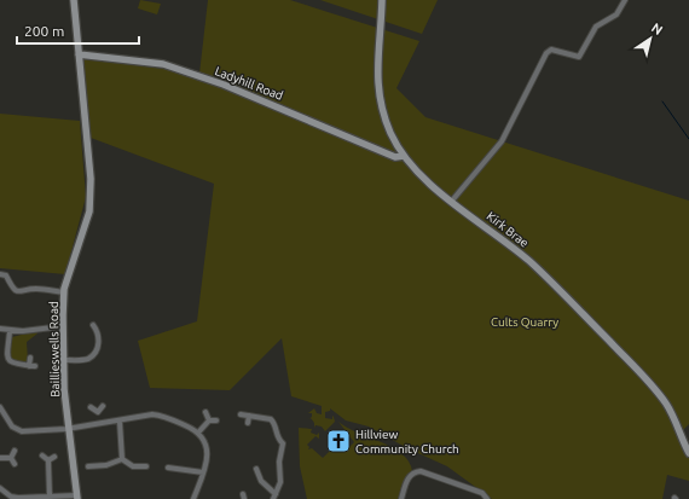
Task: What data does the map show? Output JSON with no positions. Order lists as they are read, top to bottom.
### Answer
{
  "streets": {
    "street": ["Ladyhill Road", "Kirk Brae", "Baillieswells Road"]
  },
  "crossings": [
    ["Ladyhill Road", "Kirk Brae"],
    ["Ladyhill Road", "Baillieswells Road"]
  ],
  "parks": ["Cults Quarry"],
  "places": {
    "church": ["Hillview Community Church"]
  },
  "scale_bar": "200 m",
  "north": "top right"
}
